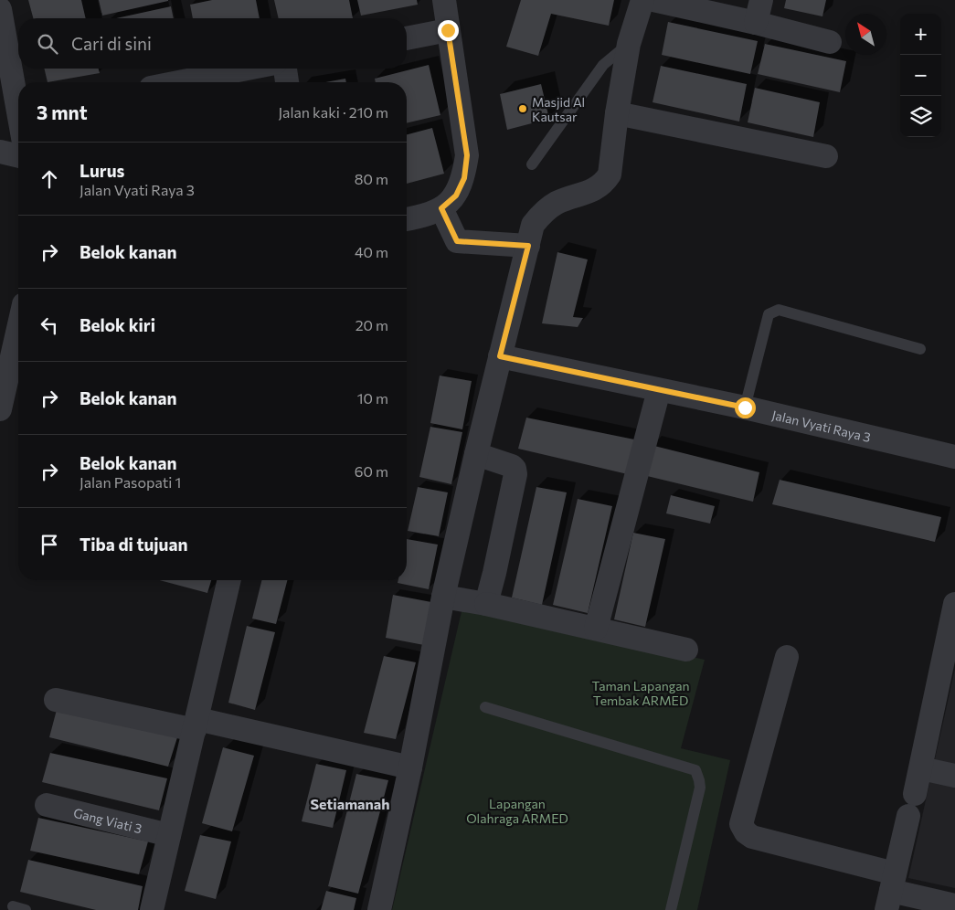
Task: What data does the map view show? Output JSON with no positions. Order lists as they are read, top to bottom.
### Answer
{
  "streets": {
    "street": ["Jalan Vyati Raya 3", "Gang Viati 3"]
  },
  "districts": ["Setiamanah"],
  "parks": ["Taman Lapangan Tembak ARMED", "Lapangan Olahraga ARMED"],
  "places": ["Masjid Al Kautsar"],
  "north": "top left",
  "page": {
    "map_buttons": ["+", "−"],
    "search": "Cari di sini",
    "heading": ["3 mnt", "Jalan kaki · 210 m"],
    "list": [
      ["Lurus", "Jalan Vyati Raya 3", "80 m"],
      ["Belok kanan", "40 m"],
      ["Belok kiri", "20 m"],
      ["Belok kanan", "10 m"],
      ["Belok kanan", "Jalan Pasopati 1", "60 m"],
      "Tiba di tujuan"
    ]
  }
}
